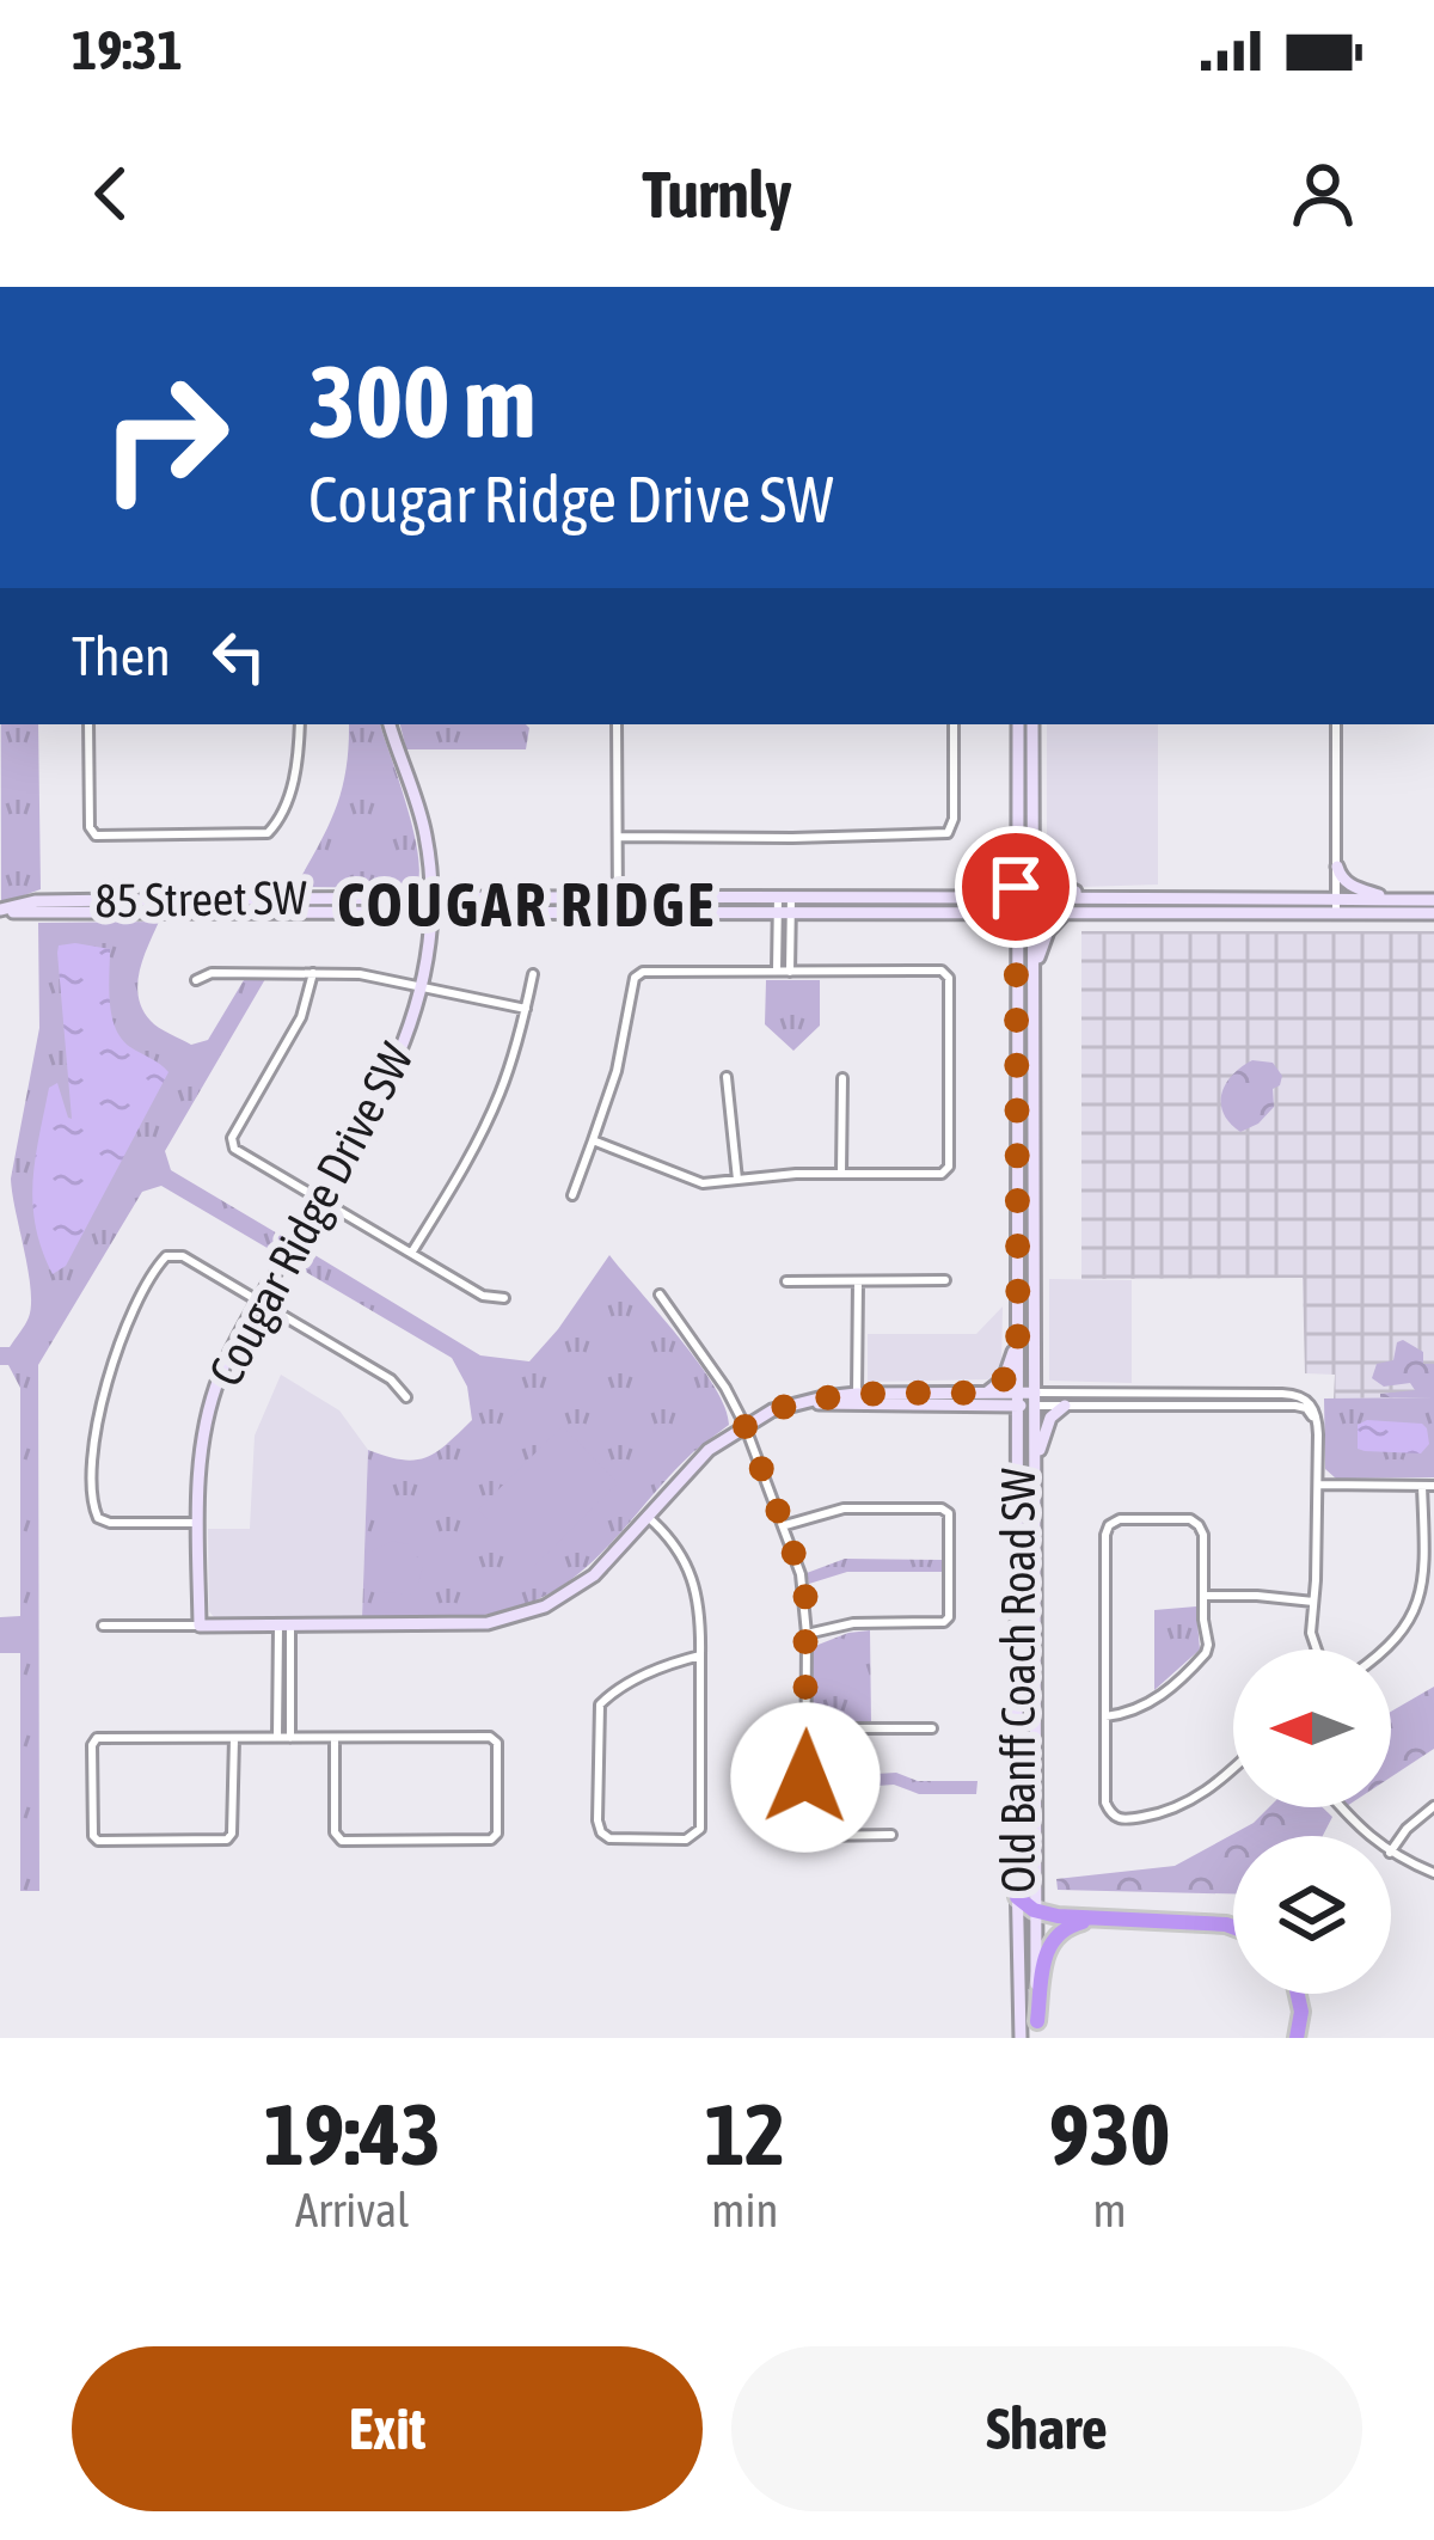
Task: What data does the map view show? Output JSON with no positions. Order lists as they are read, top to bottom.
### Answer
{
  "streets": {
    "main road": ["85 Street SW", "Cougar Ridge Drive SW", "Old Banff Coach Road SW"]
  },
  "crossings": [
    ["85 Street SW", "Cougar Ridge Drive SW"],
    ["85 Street SW", "Old Banff Coach Road SW"]
  ],
  "districts": ["COUGAR RIDGE"],
  "north": "left",
  "page": {
    "status": "19:31",
    "header": "Turnly",
    "turn": ["300 m", "Cougar Ridge Drive SW"],
    "then": "Then",
    "eta": [
      "19:43",
      "Arrival",
      "12",
      "min",
      "930",
      "m"
    ],
    "buttons": ["Exit", "Share"]
  }
}
